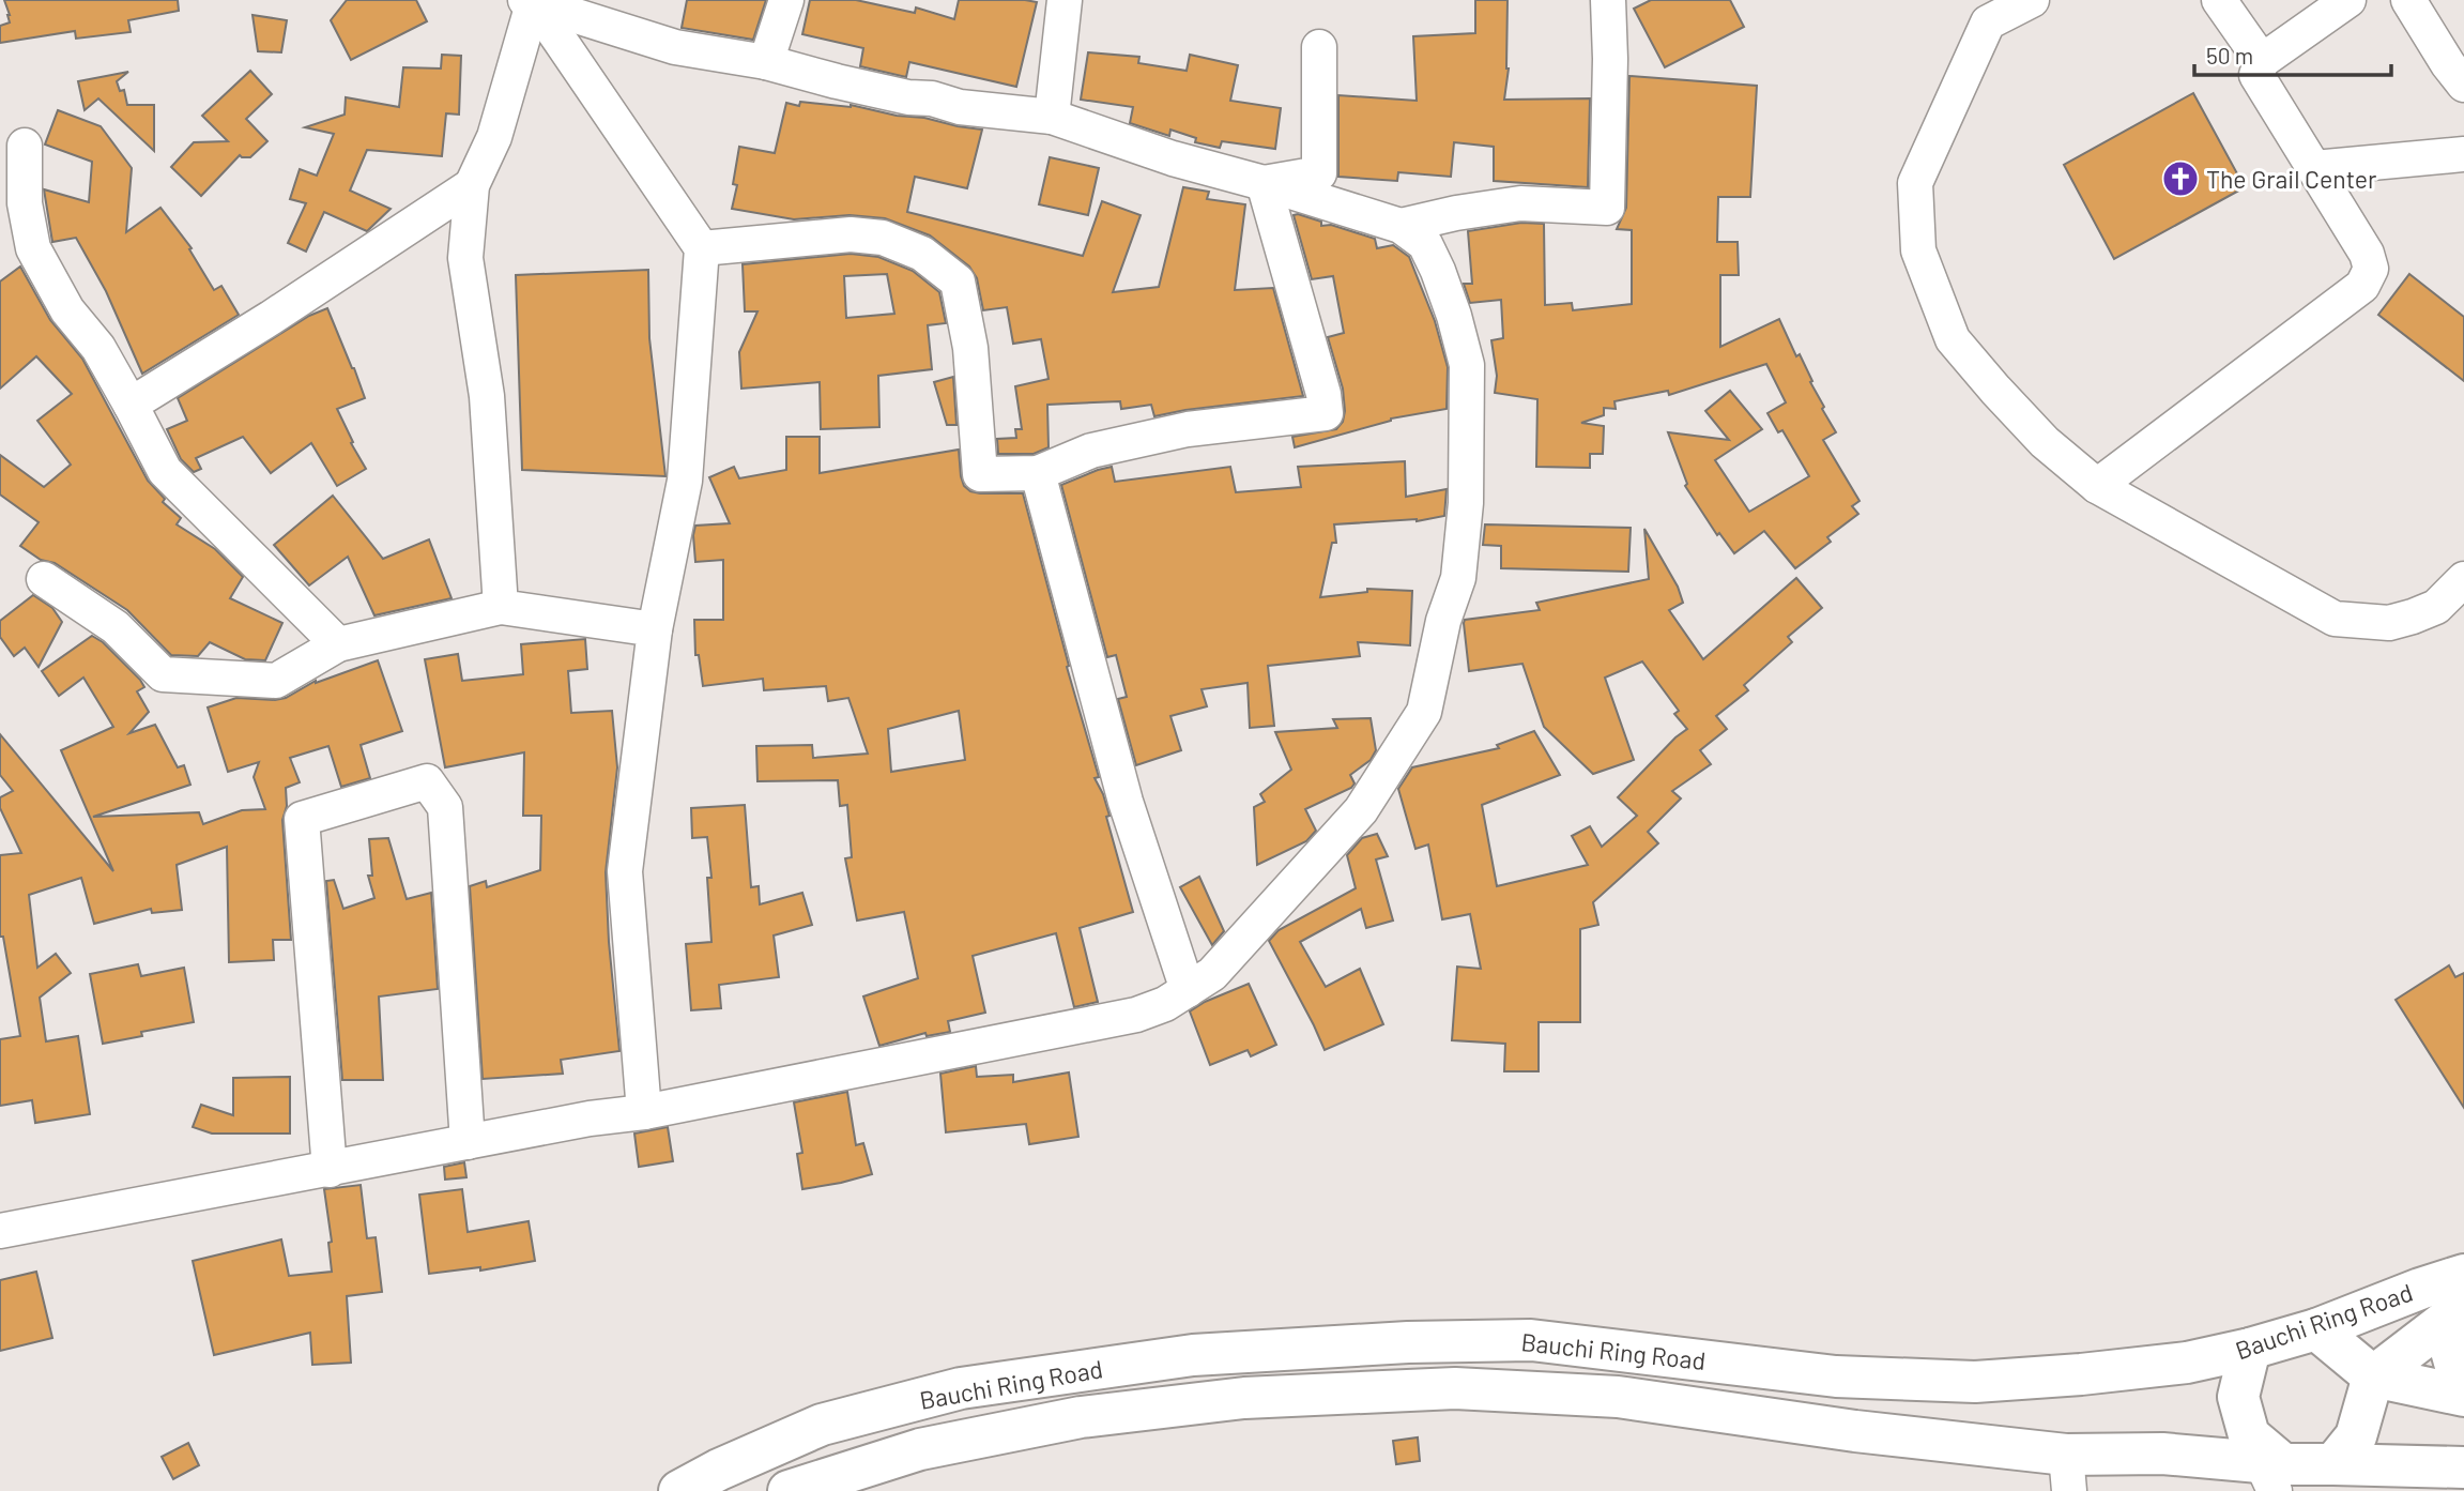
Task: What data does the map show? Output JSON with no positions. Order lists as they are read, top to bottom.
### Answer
{
  "streets": {
    "main road": ["Bauchi Ring Road"]
  },
  "places": {
    "church": ["The Grail Center"]
  },
  "scale_bar": "50 m"
}
